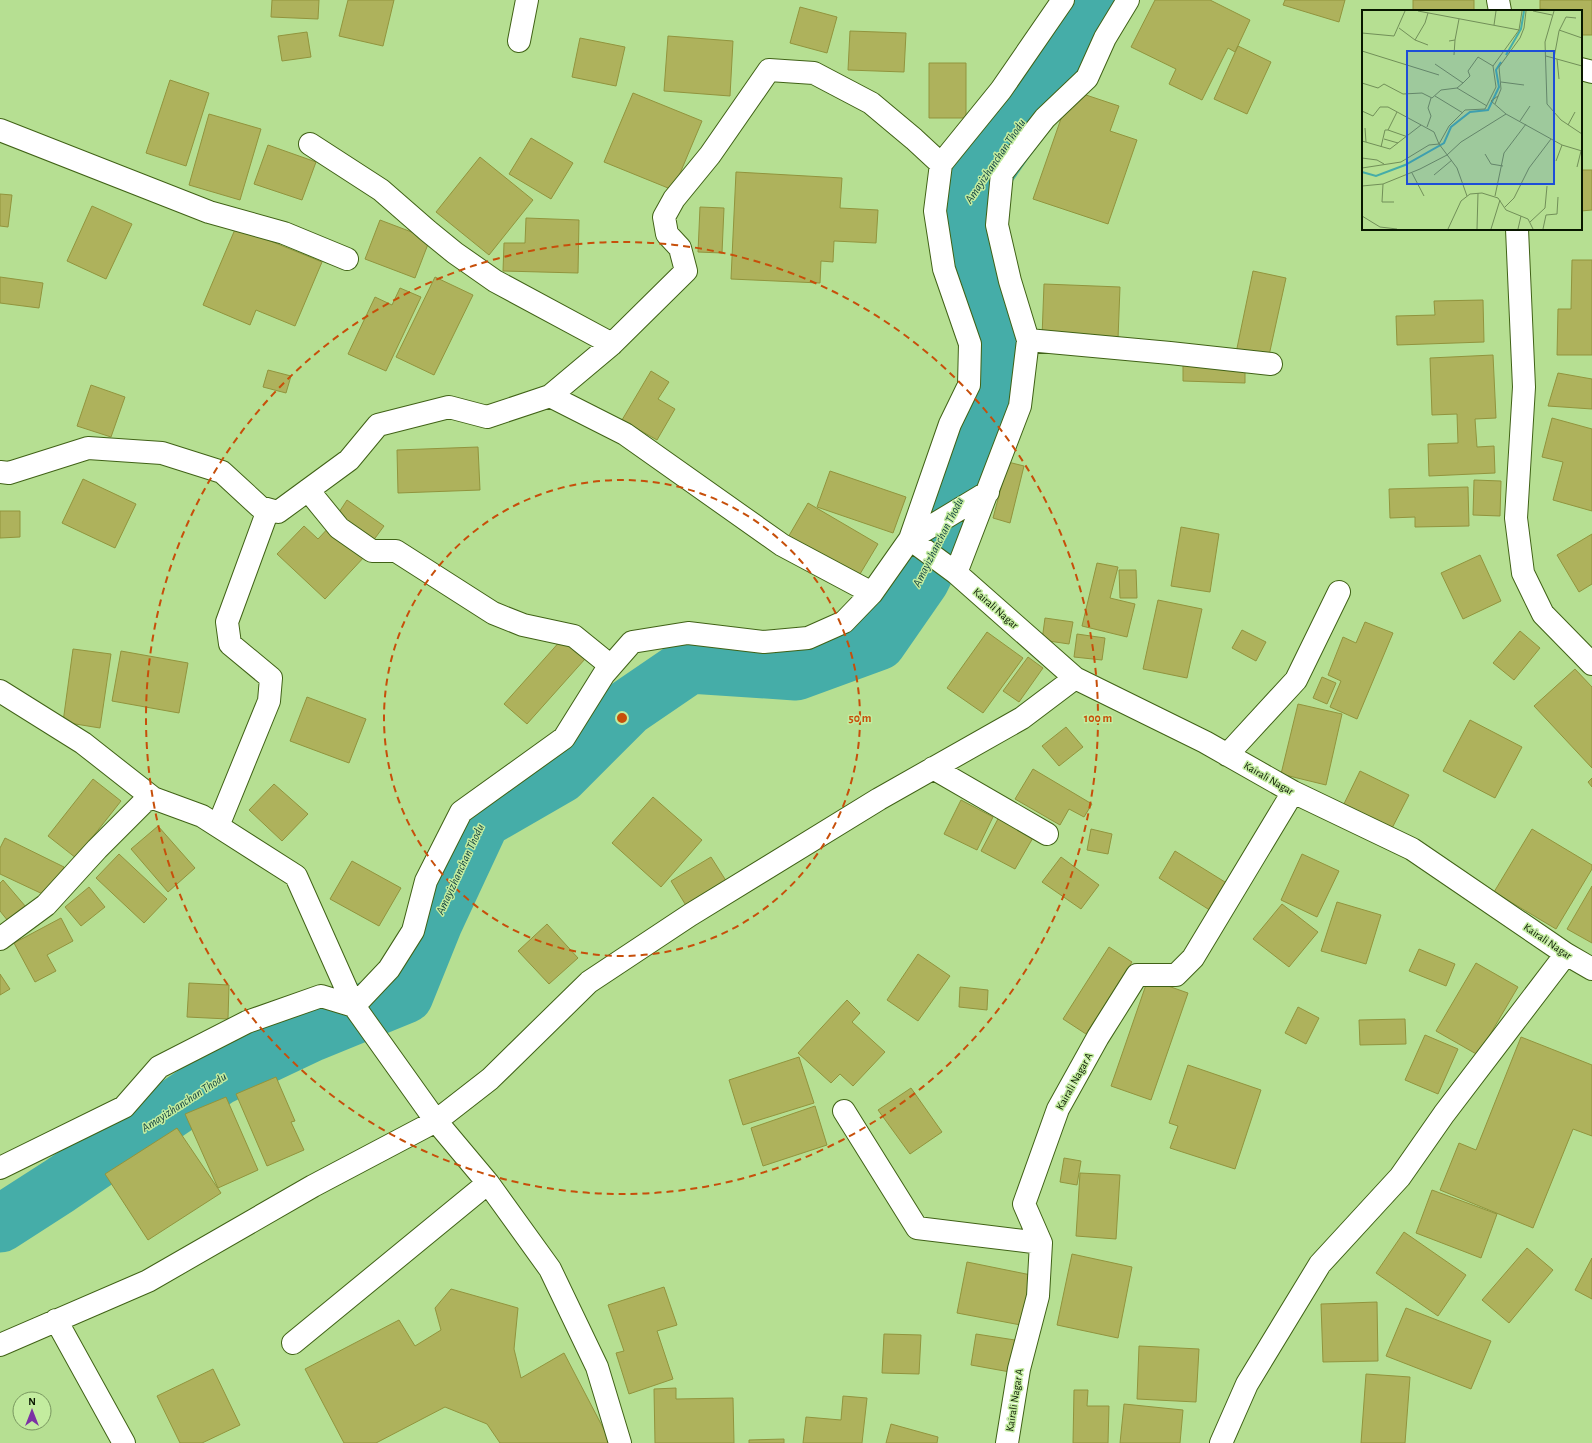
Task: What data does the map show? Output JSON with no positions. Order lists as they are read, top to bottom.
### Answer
{
  "streets": {
    "street": ["Kairali Nagar", "Kairali Nagar A"]
  },
  "crossings": [
    ["Kairali Nagar", "Kairali Nagar A"]
  ],
  "water": ["Amayizhanchan Thodu"],
  "north": "top",
  "rings": ["50 m", "100 m"]
}
